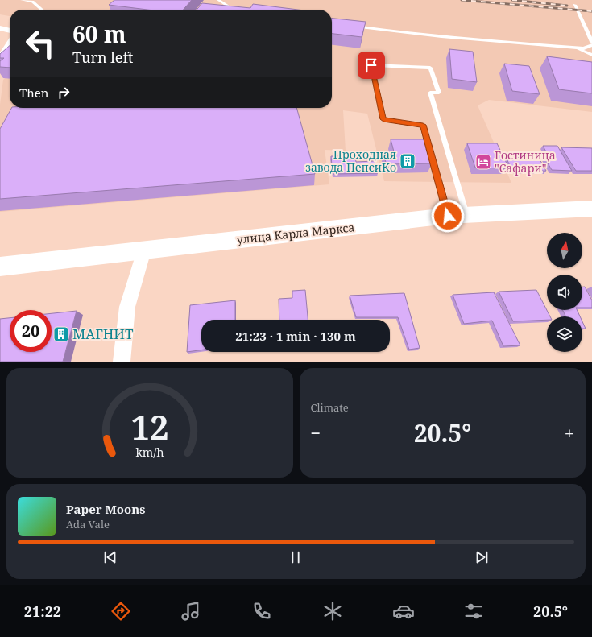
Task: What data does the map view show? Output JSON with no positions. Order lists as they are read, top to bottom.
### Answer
{
  "streets": {
    "main road": ["улица Карла Маркса"]
  },
  "places": {
    "building": ["Проходная завода ПепсиКо", "МАГНИТ"],
    "hotel": ["Гостиница \"Сафари\""]
  },
  "north": "top",
  "page": {
    "turn": ["60 m", "Turn left"],
    "then": "Then",
    "limit": "20",
    "trip": "21:23 · 1 min · 130 m",
    "tile": "Climate",
    "heat": ["−", "20.5°", "+"],
    "song": ["Paper Moons", "Ada Vale"],
    "tabs": ["21:22", "20.5°"],
    "gauge": ["12", "km/h"]
  }
}
